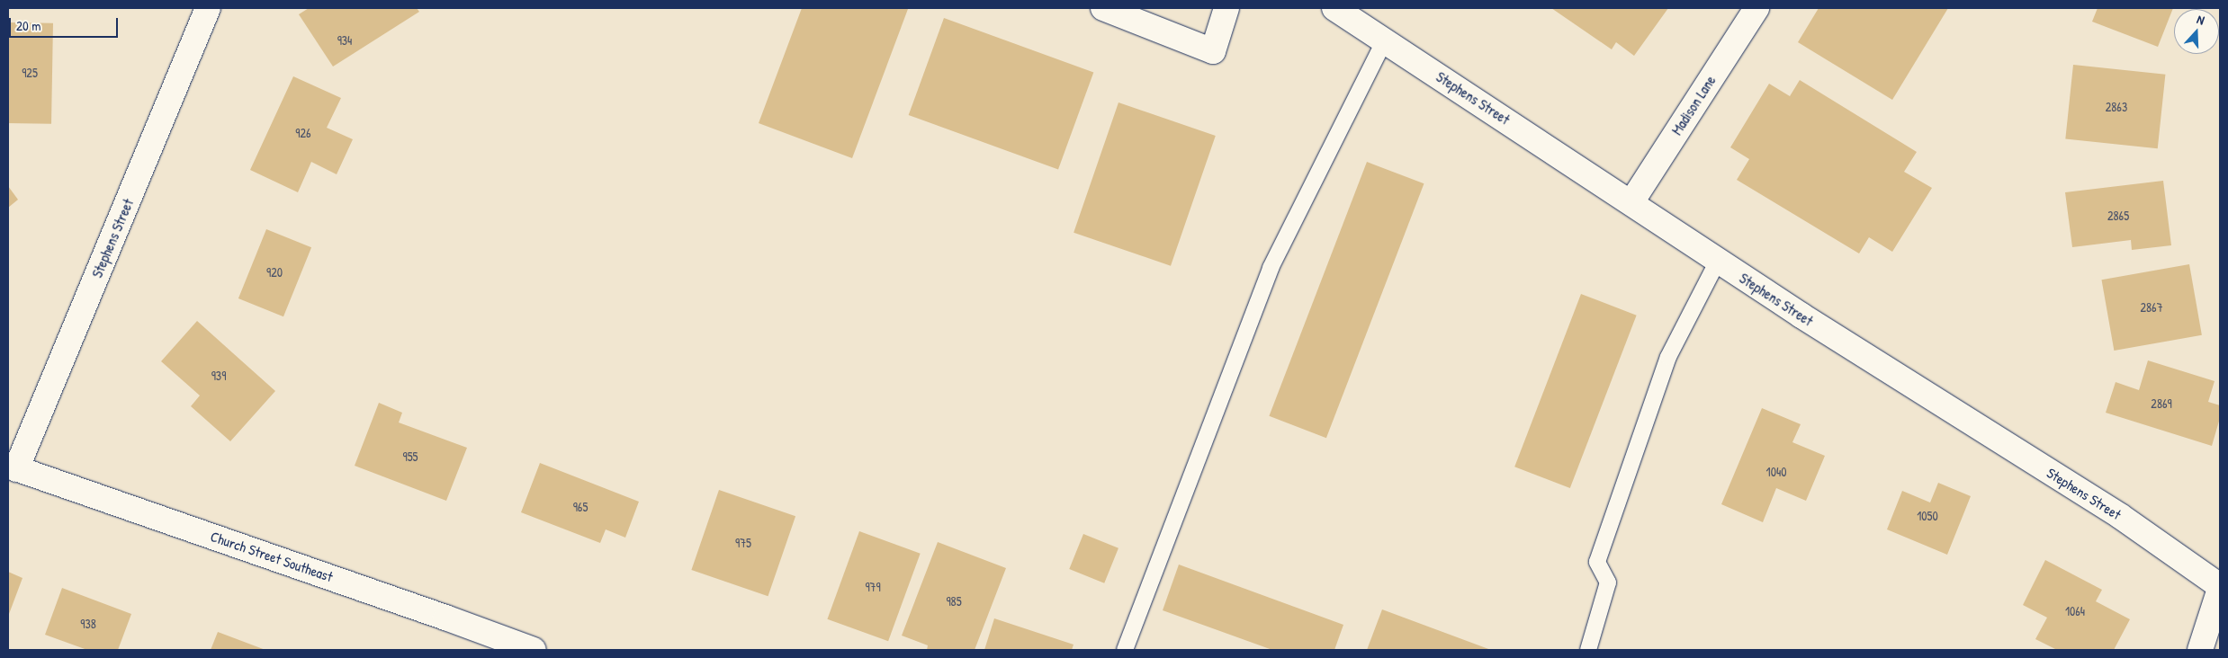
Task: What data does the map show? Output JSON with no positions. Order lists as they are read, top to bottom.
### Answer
{
  "streets": {
    "street": ["Stephens Street", "Madison Lane", "Church Street Southeast"]
  },
  "crossings": [
    ["Stephens Street", "Madison Lane"],
    ["Stephens Street", "Church Street Southeast"]
  ],
  "house_numbers": [
    "934",
    "925",
    "2863",
    "926",
    "2865",
    "920",
    "2867",
    "939",
    "2869",
    "955",
    "1040",
    "965",
    "1050",
    "975",
    "979",
    "985",
    "1064",
    "938"
  ],
  "scale_bar": "20 m",
  "north": "top"
}
